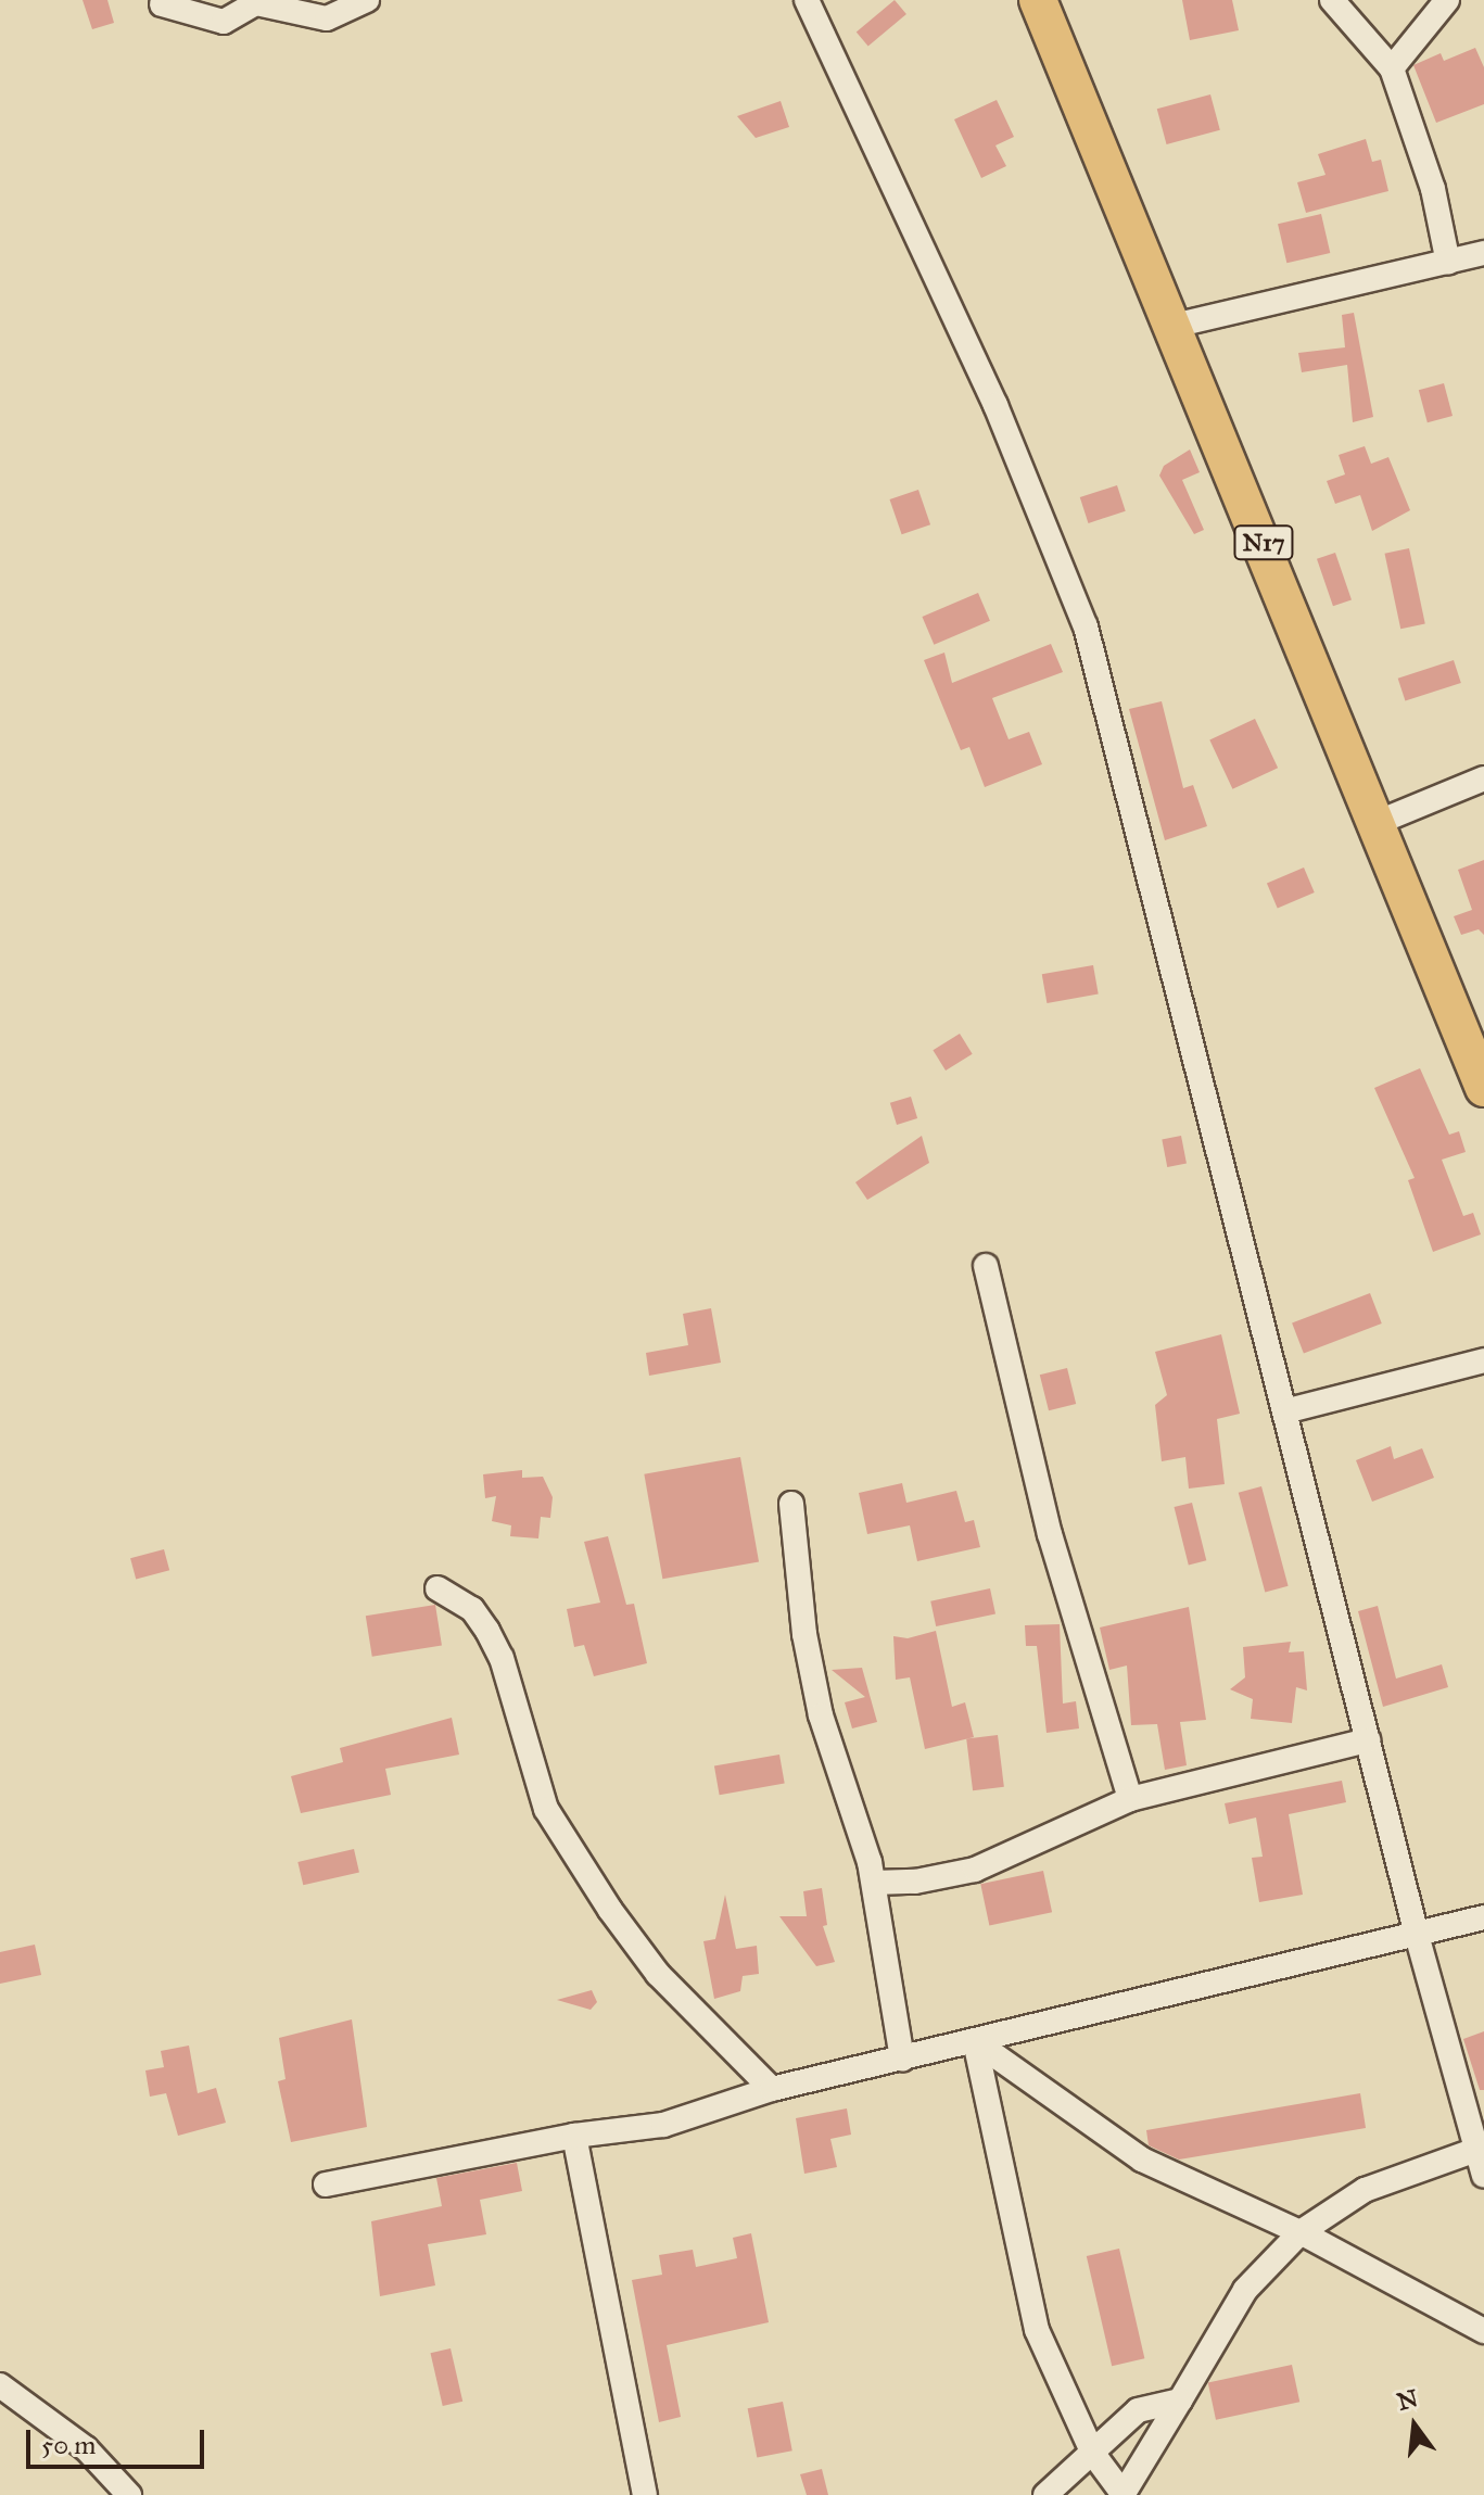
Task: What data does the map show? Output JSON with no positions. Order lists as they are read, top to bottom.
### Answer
{
  "streets": {
    "main road": ["N17"]
  },
  "scale_bar": "50 m",
  "north": "top"
}
